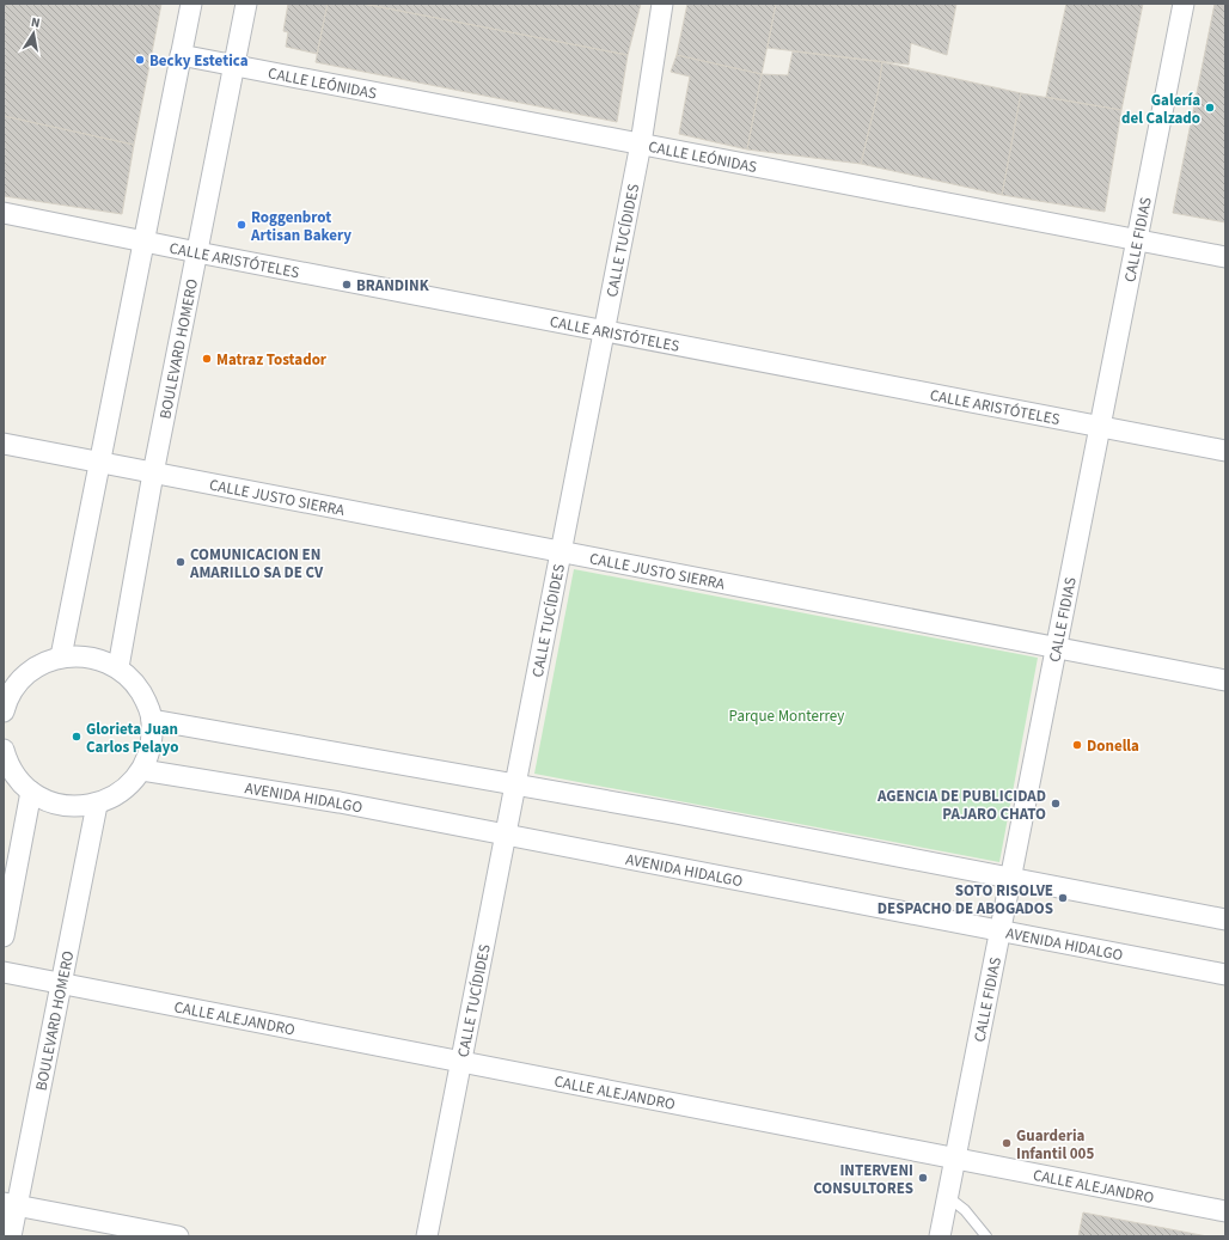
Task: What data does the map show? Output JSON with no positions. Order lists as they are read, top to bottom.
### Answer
{
  "streets": {
    "street": [
      "CALLE LEÓNIDAS",
      "CALLE TUCÍDIDES",
      "CALLE FIDIAS",
      "CALLE ARISTÓTELES",
      "BOULEVARD HOMERO",
      "CALLE JUSTO SIERRA",
      "AVENIDA HIDALGO",
      "CALLE ALEJANDRO"
    ]
  },
  "crossings": [
    ["CALLE LEÓNIDAS", "CALLE TUCÍDIDES"],
    ["CALLE LEÓNIDAS", "CALLE FIDIAS"],
    ["CALLE LEÓNIDAS", "BOULEVARD HOMERO"],
    ["CALLE TUCÍDIDES", "CALLE ARISTÓTELES"],
    ["CALLE TUCÍDIDES", "CALLE JUSTO SIERRA"],
    ["CALLE TUCÍDIDES", "AVENIDA HIDALGO"],
    ["CALLE TUCÍDIDES", "CALLE ALEJANDRO"],
    ["CALLE FIDIAS", "CALLE ARISTÓTELES"],
    ["CALLE FIDIAS", "CALLE JUSTO SIERRA"],
    ["CALLE FIDIAS", "AVENIDA HIDALGO"],
    ["CALLE FIDIAS", "CALLE ALEJANDRO"],
    ["CALLE ARISTÓTELES", "BOULEVARD HOMERO"],
    ["BOULEVARD HOMERO", "CALLE JUSTO SIERRA"],
    ["BOULEVARD HOMERO", "CALLE ALEJANDRO"]
  ],
  "parks": ["Parque Monterrey"],
  "places": [
    "Becky Estetica",
    "Galería del Calzado",
    "Roggenbrot Artisan Bakery",
    "BRANDINK",
    "Matraz Tostador",
    "COMUNICACION EN AMARILLO SA DE CV",
    "Glorieta Juan Carlos Pelayo",
    "Donella",
    "AGENCIA DE PUBLICIDAD PAJARO CHATO",
    "SOTO RISOLVE DESPACHO DE ABOGADOS",
    "Guarderia Infantil 005",
    "INTERVENI CONSULTORES"
  ],
  "north": "top"
}
